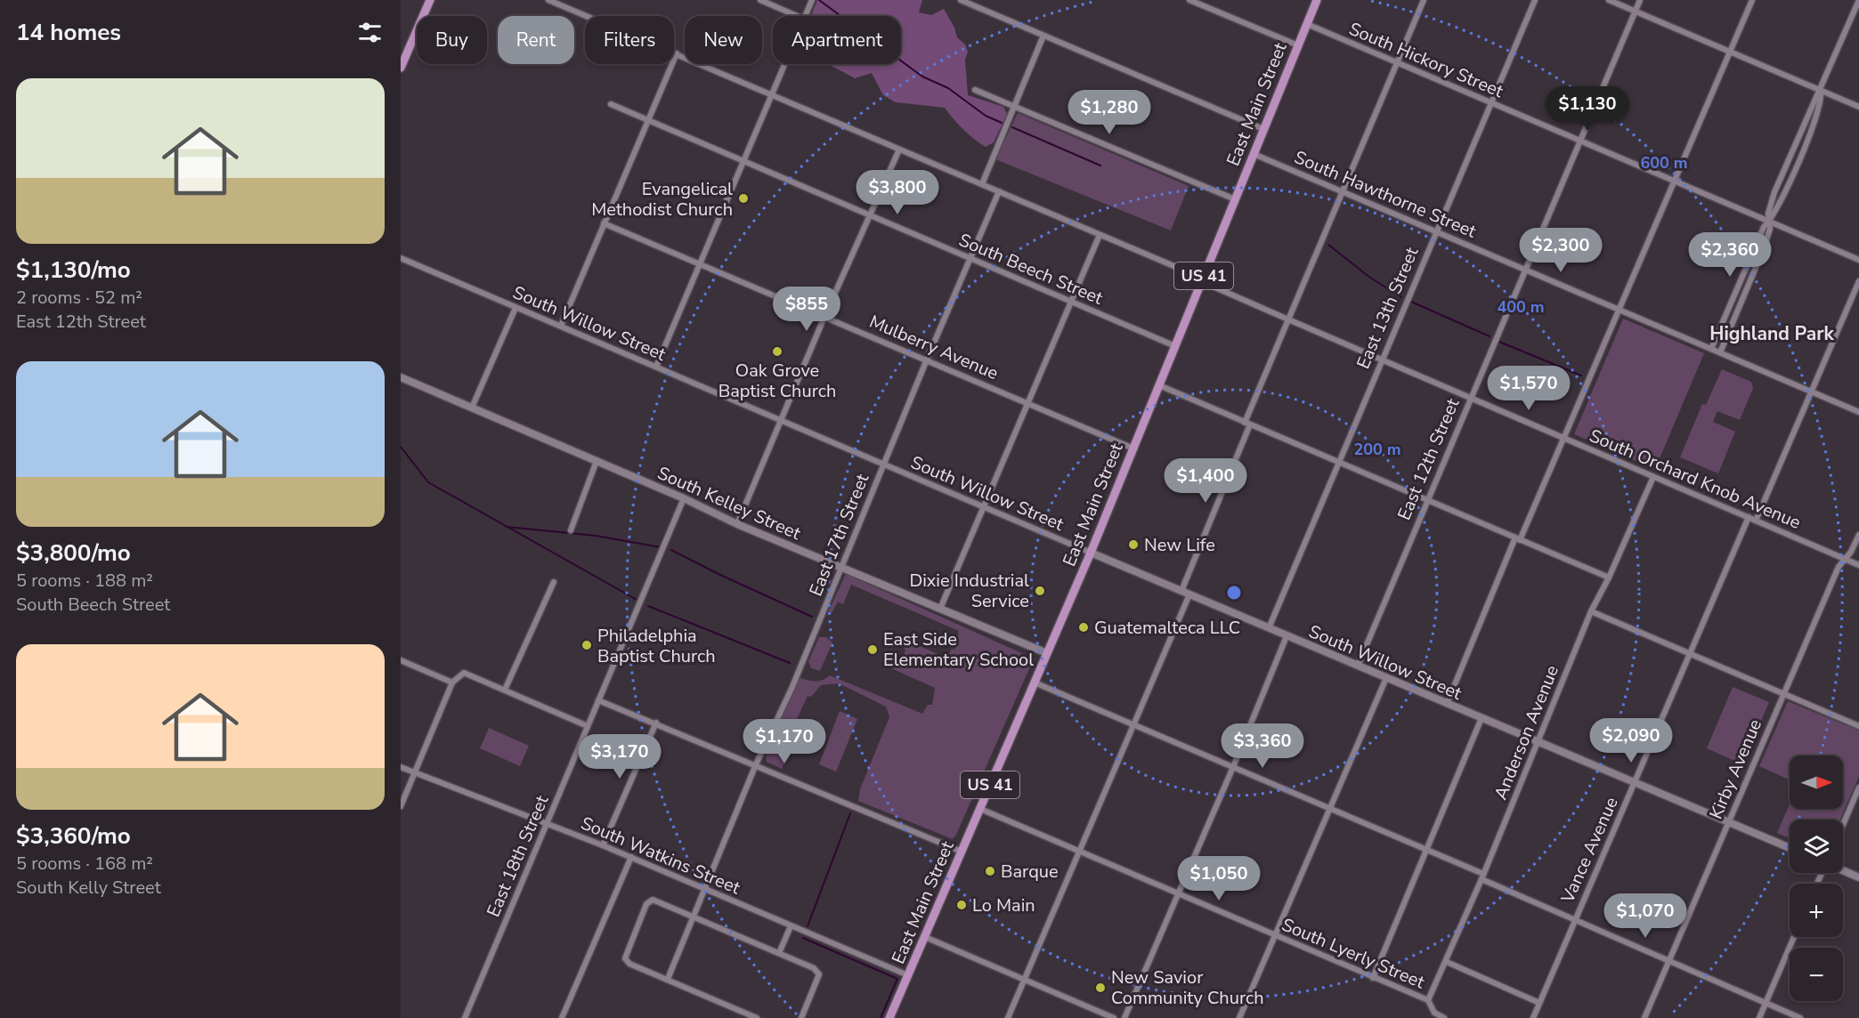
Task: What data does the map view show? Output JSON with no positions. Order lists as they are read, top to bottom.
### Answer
{
  "streets": {
    "main road": [
      "East Main Street",
      "US 41",
      "South Willow Street",
      "South Kelley Street"
    ],
    "street": [
      "South Hickory Street",
      "South Hawthorne Street",
      "South Beech Street",
      "East 13th Street",
      "Mulberry Avenue",
      "East 12th Street",
      "South Orchard Knob Avenue",
      "East 17th Street",
      "Anderson Avenue",
      "Kirby Avenue",
      "Vance Avenue",
      "South Watkins Street",
      "East 18th Street",
      "South Lyerly Street"
    ]
  },
  "crossings": [
    ["South Hickory Street", "East Main Street"],
    ["South Hickory Street", "East 13th Street"],
    ["South Hickory Street", "East 12th Street"],
    ["East Main Street", "South Hawthorne Street"],
    ["East Main Street", "South Beech Street"],
    ["East Main Street", "South Willow Street"],
    ["East Main Street", "Mulberry Avenue"],
    ["East Main Street", "South Orchard Knob Avenue"],
    ["East Main Street", "South Kelley Street"],
    ["East Main Street", "South Watkins Street"],
    ["East Main Street", "South Lyerly Street"],
    ["South Hawthorne Street", "East 13th Street"],
    ["South Hawthorne Street", "East 12th Street"],
    ["South Beech Street", "East 17th Street"],
    ["East 13th Street", "South Willow Street"],
    ["East 13th Street", "South Orchard Knob Avenue"],
    ["South Willow Street", "East 12th Street"],
    ["South Willow Street", "East 17th Street"],
    ["South Willow Street", "Anderson Avenue"],
    ["South Willow Street", "Kirby Avenue"],
    ["South Willow Street", "Vance Avenue"],
    ["Mulberry Avenue", "East 17th Street"],
    ["East 12th Street", "South Orchard Knob Avenue"],
    ["South Orchard Knob Avenue", "East 17th Street"],
    ["South Orchard Knob Avenue", "Anderson Avenue"],
    ["South Orchard Knob Avenue", "Kirby Avenue"],
    ["South Orchard Knob Avenue", "Vance Avenue"],
    ["South Kelley Street", "East 17th Street"],
    ["South Kelley Street", "East 18th Street"],
    ["East 17th Street", "South Watkins Street"],
    ["Anderson Avenue", "South Lyerly Street"],
    ["South Watkins Street", "East 18th Street"]
  ],
  "districts": ["Highland Park"],
  "places": [
    "Evangelical Methodist Church",
    "Oak Grove Baptist Church",
    "New Life",
    "Dixie Industrial Service",
    "Guatemalteca LLC",
    "Philadelphia Baptist Church",
    "East Side Elementary School",
    "Barque",
    "Lo Main",
    "New Savior Community Church"
  ],
  "north": "right",
  "page": {
    "heading": "14 homes",
    "chip": [
      "Buy",
      "Rent",
      "Filters",
      "New",
      "Apartment"
    ],
    "list": [
      {
        "name": "$1,130/mo",
        "note": "2 rooms · 52 m² · East 12th Street"
      },
      {
        "name": "$3,800/mo",
        "note": "5 rooms · 188 m² · South Beech Street"
      },
      {
        "name": "$3,360/mo",
        "note": "5 rooms · 168 m² · South Kelly Street"
      }
    ],
    "price": [
      "$1,130",
      "$1,280",
      "$3,800",
      "$2,300",
      "$2,360",
      "$855",
      "$1,570",
      "$1,400",
      "$2,090",
      "$1,170",
      "$3,360",
      "$3,170",
      "$1,050",
      "$1,070"
    ],
    "map_buttons": ["+", "−"]
  },
  "rings": ["600 m", "400 m", "200 m"]
}
